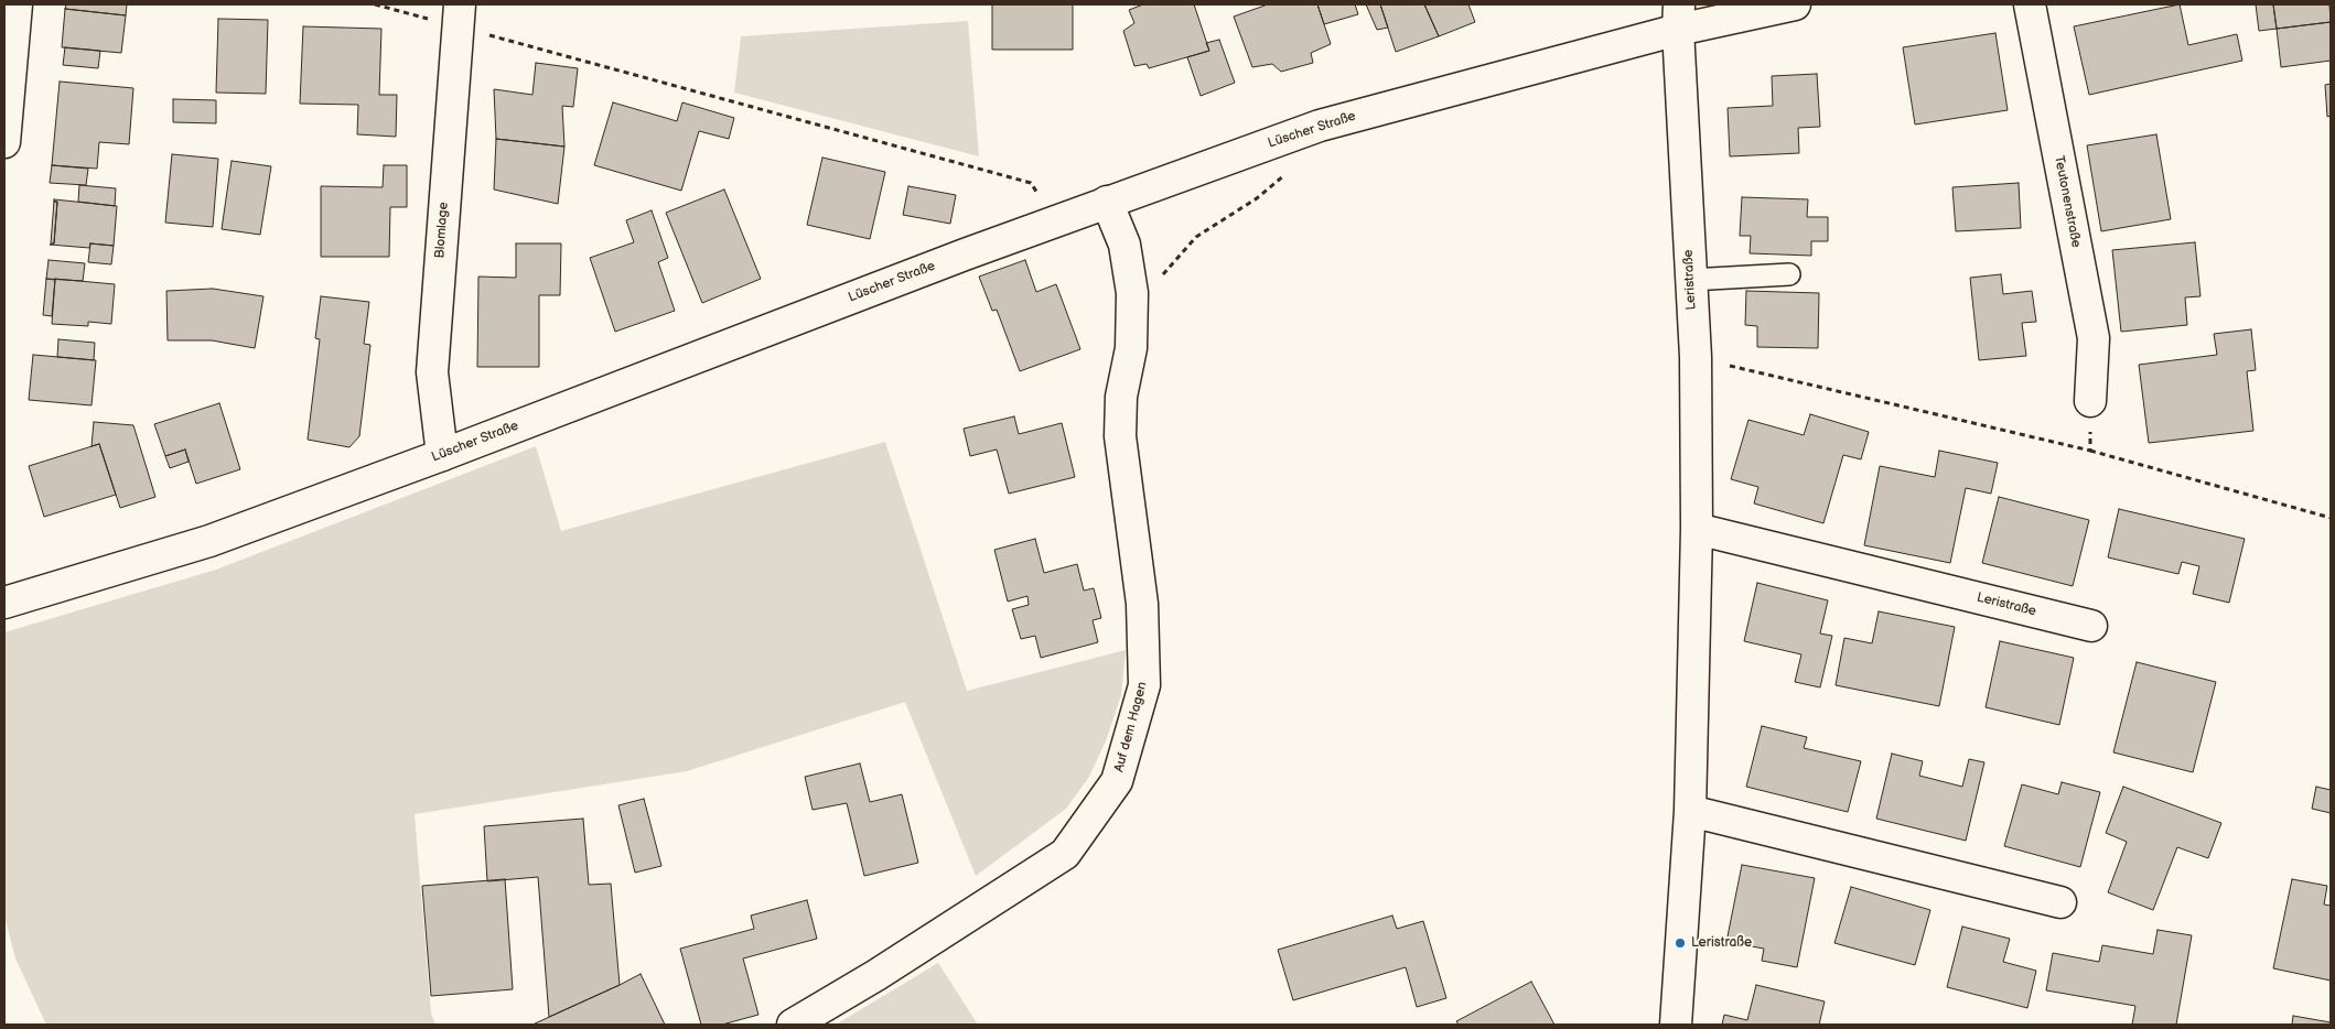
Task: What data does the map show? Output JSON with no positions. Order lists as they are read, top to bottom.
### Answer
{
  "streets": {
    "street": [
      "Lüscher Straße",
      "Teutonenstraße",
      "Blomlage",
      "Leristraße",
      "Auf dem Hagen"
    ]
  },
  "crossings": [
    ["Lüscher Straße", "Blomlage"],
    ["Lüscher Straße", "Leristraße"],
    ["Lüscher Straße", "Auf dem Hagen"]
  ],
  "places": ["Leristraße"]
}
